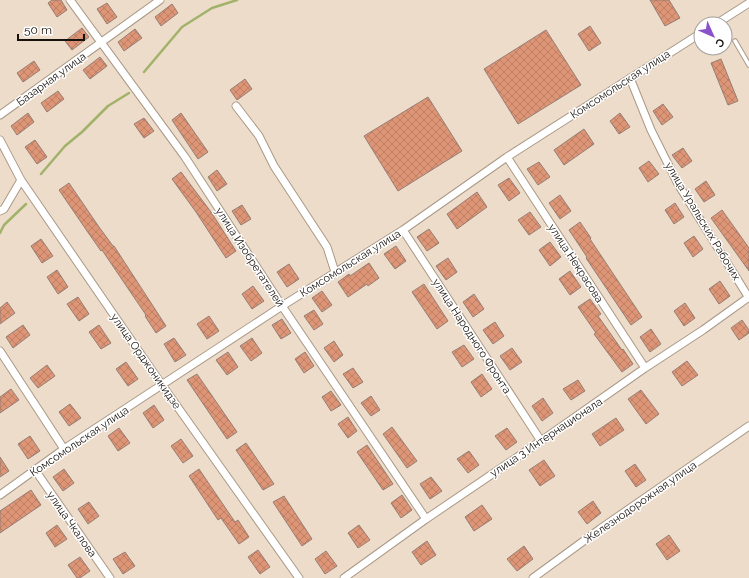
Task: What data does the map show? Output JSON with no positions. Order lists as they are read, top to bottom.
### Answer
{
  "streets": {
    "street": [
      "Базарная улица",
      "Комсомольская улица",
      "улица Уральских Рабочих",
      "улица Изобретателей",
      "улица Некрасова",
      "улица Народного Фронта",
      "улица Орджоникидзе",
      "улица 3 Интернационала",
      "Железнодорожная улица",
      "улица Чкалова"
    ]
  },
  "crossings": [
    ["Базарная улица", "улица Изобретателей"],
    ["Комсомольская улица", "улица Уральских Рабочих"],
    ["Комсомольская улица", "улица Изобретателей"],
    ["Комсомольская улица", "улица Некрасова"],
    ["Комсомольская улица", "улица Народного Фронта"],
    ["Комсомольская улица", "улица Орджоникидзе"],
    ["Комсомольская улица", "улица Чкалова"],
    ["улица Уральских Рабочих", "улица 3 Интернационала"],
    ["улица Изобретателей", "улица 3 Интернационала"],
    ["улица Некрасова", "улица 3 Интернационала"],
    ["улица Народного Фронта", "улица 3 Интернационала"]
  ],
  "scale_bar": "50 m",
  "north": "bottom right"
}
